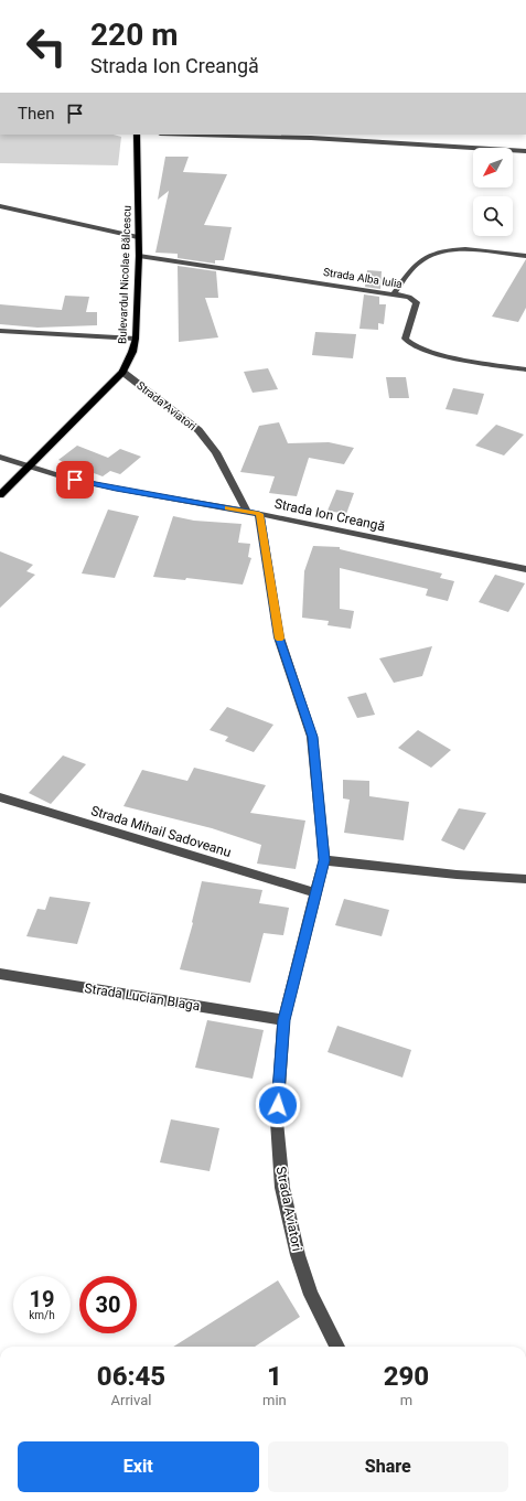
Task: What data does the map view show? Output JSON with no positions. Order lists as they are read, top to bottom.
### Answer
{
  "streets": {
    "main road": ["Bulevardul Nicolae Bălcescu"],
    "street": [
      "Strada Alba Iulia",
      "Strada Aviatori",
      "Strada Ion Creangă",
      "Strada Mihail Sadoveanu",
      "Strada Lucian Blaga"
    ]
  },
  "crossings": [
    ["Bulevardul Nicolae Bălcescu", "Strada Alba Iulia"],
    ["Bulevardul Nicolae Bălcescu", "Strada Aviatori"],
    ["Bulevardul Nicolae Bălcescu", "Strada Ion Creangă"],
    ["Strada Aviatori", "Strada Ion Creangă"],
    ["Strada Aviatori", "Strada Mihail Sadoveanu"],
    ["Strada Aviatori", "Strada Lucian Blaga"]
  ],
  "north": "bottom left",
  "page": {
    "turn": ["220 m", "Strada Ion Creangă"],
    "then": "Then",
    "speed": "19 km/h",
    "limit": "30",
    "eta": [
      "06:45",
      "Arrival",
      "1",
      "min",
      "290",
      "m"
    ],
    "buttons": ["Exit", "Share"]
  }
}
